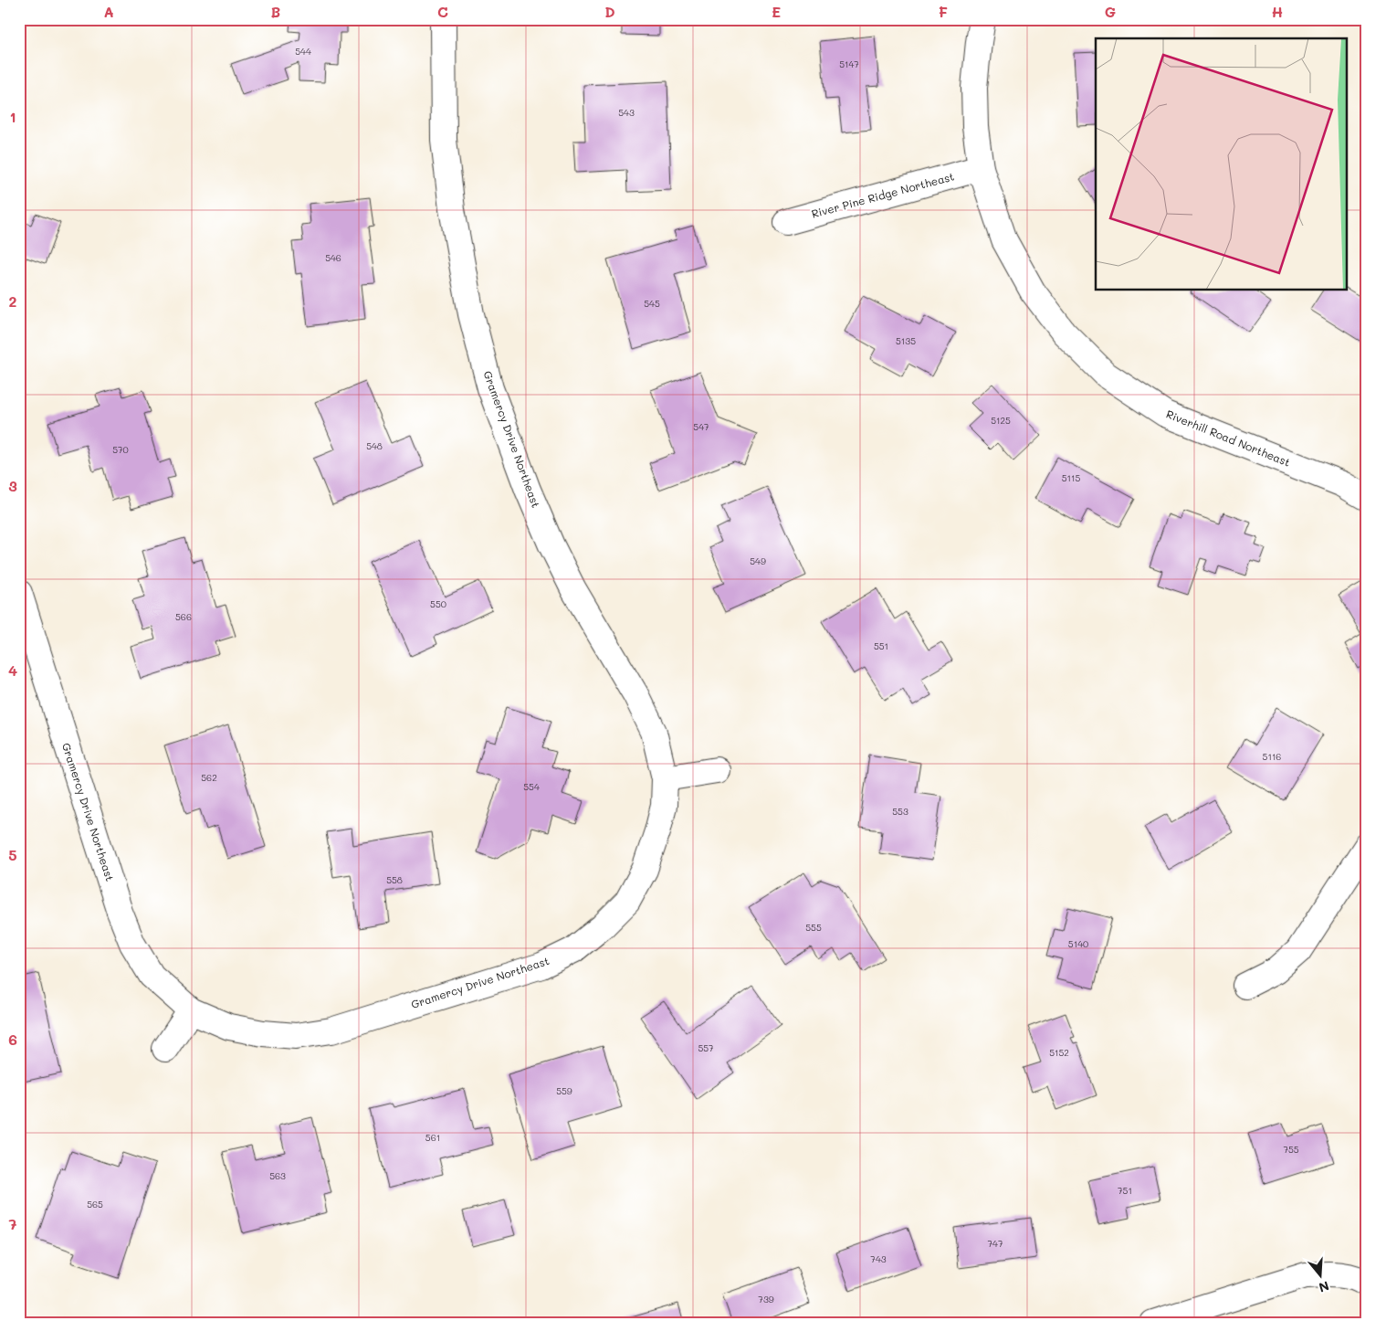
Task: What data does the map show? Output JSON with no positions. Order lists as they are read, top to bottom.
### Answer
{
  "streets": {
    "street": ["River Pine Ridge Northeast", "Riverhill Road Northeast", "Gramercy Drive Northeast"]
  },
  "crossings": [
    ["River Pine Ridge Northeast", "Riverhill Road Northeast"]
  ],
  "house_numbers": [
    "544",
    "5147",
    "543",
    "546",
    "545",
    "5135",
    "5125",
    "547",
    "548",
    "570",
    "5115",
    "549",
    "550",
    "566",
    "551",
    "5116",
    "562",
    "554",
    "553",
    "558",
    "555",
    "5140",
    "557",
    "5152",
    "559",
    "561",
    "755",
    "563",
    "751",
    "565",
    "747",
    "743",
    "739"
  ],
  "north": "bottom",
  "grid": {
    "columns": [
      "A",
      "B",
      "C",
      "D",
      "E",
      "F",
      "G",
      "H"
    ],
    "rows": [
      "1",
      "2",
      "3",
      "4",
      "5",
      "6",
      "7"
    ]
  }
}
